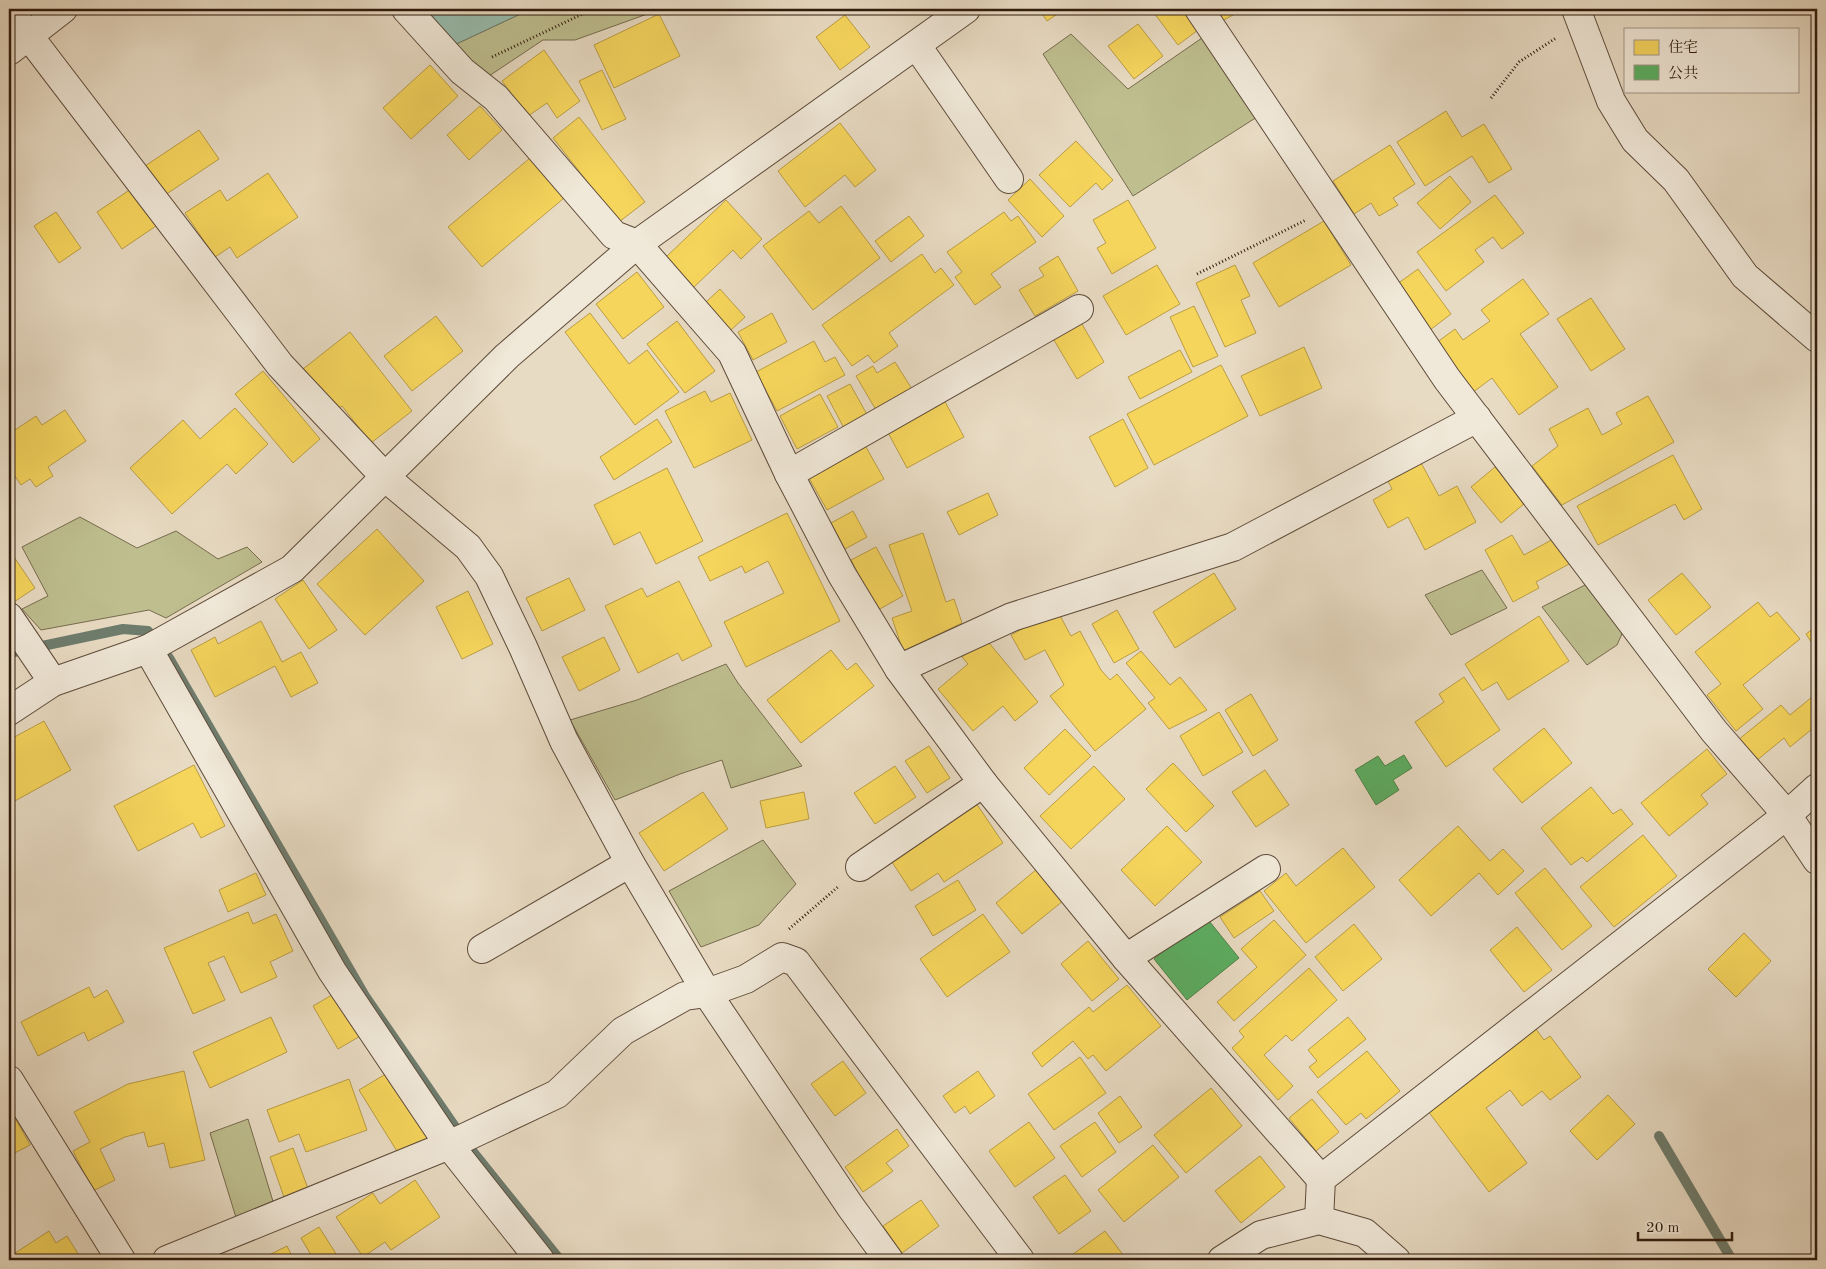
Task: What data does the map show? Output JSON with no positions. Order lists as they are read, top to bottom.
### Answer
{
  "legend": ["住宅", "公共"],
  "scale_bar": "20 m"
}
